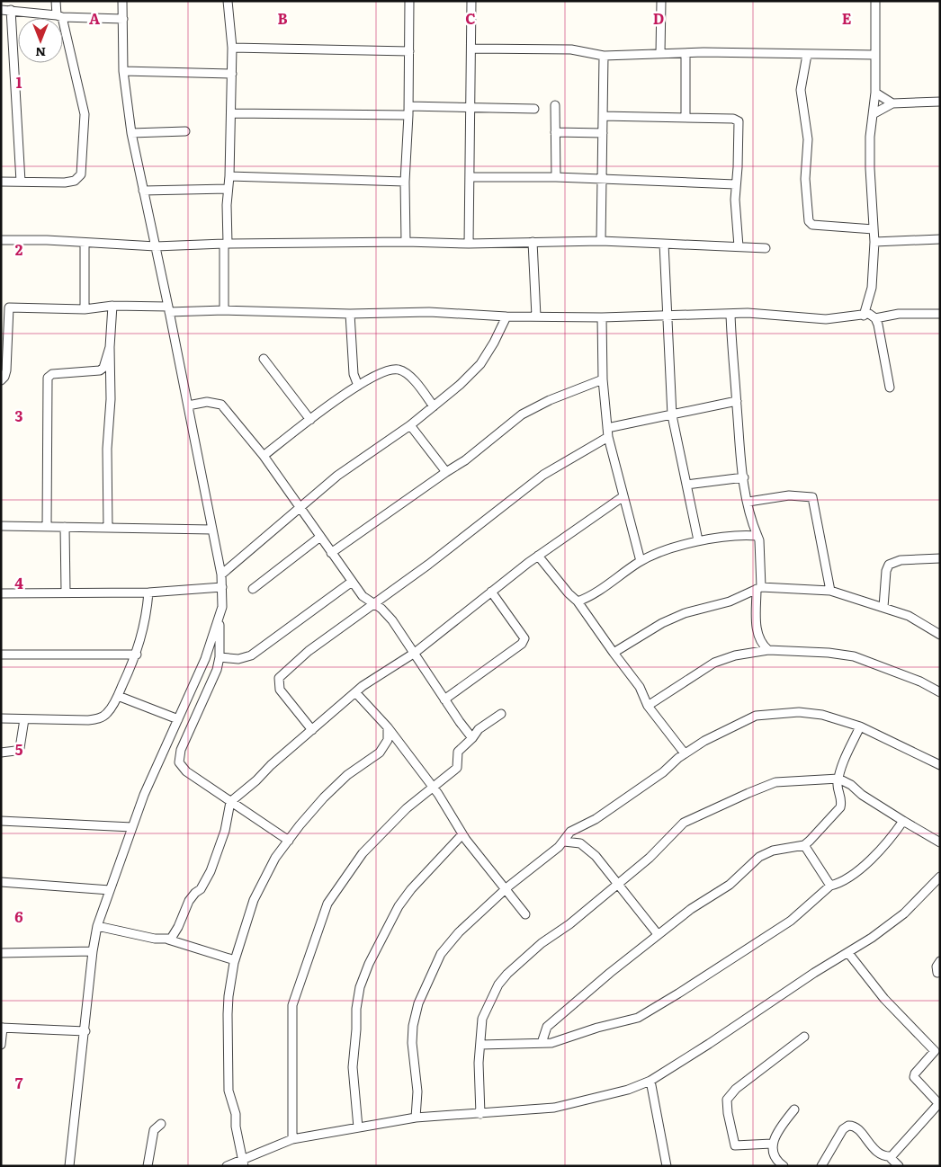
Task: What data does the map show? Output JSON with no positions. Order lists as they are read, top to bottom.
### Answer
{
  "north": "bottom",
  "grid": {
    "columns": [
      "A",
      "B",
      "C",
      "D",
      "E"
    ],
    "rows": [
      "1",
      "2",
      "3",
      "4",
      "5",
      "6",
      "7"
    ]
  }
}
